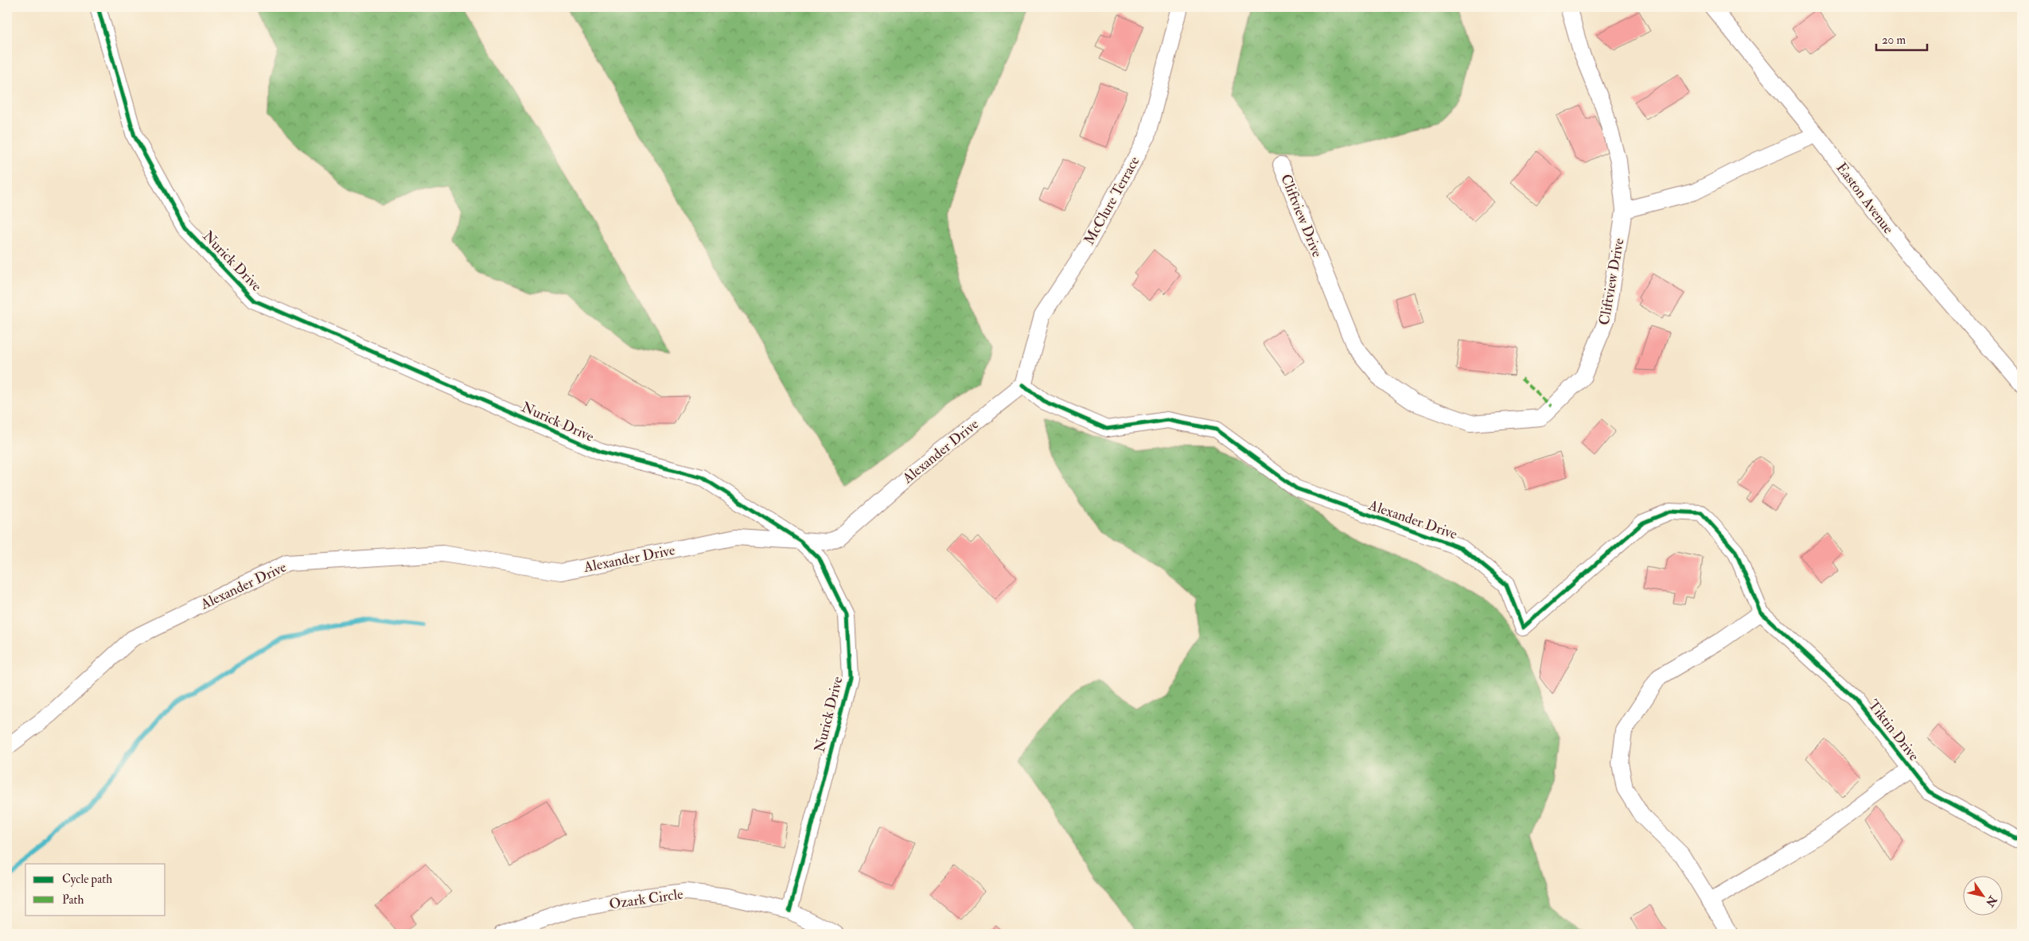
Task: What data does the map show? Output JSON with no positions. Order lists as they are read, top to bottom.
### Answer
{
  "streets": {
    "street": [
      "Easton Avenue",
      "McClure Terrace",
      "Cliftview Drive",
      "Nurick Drive",
      "Alexander Drive",
      "Tiktin Drive",
      "Ozark Circle"
    ]
  },
  "crossings": [
    ["McClure Terrace", "Alexander Drive"],
    ["Nurick Drive", "Alexander Drive"],
    ["Nurick Drive", "Ozark Circle"],
    ["Alexander Drive", "Tiktin Drive"]
  ],
  "legend": ["Cycle path", "Path"],
  "scale_bar": "20 m",
  "north": "bottom right"
}
